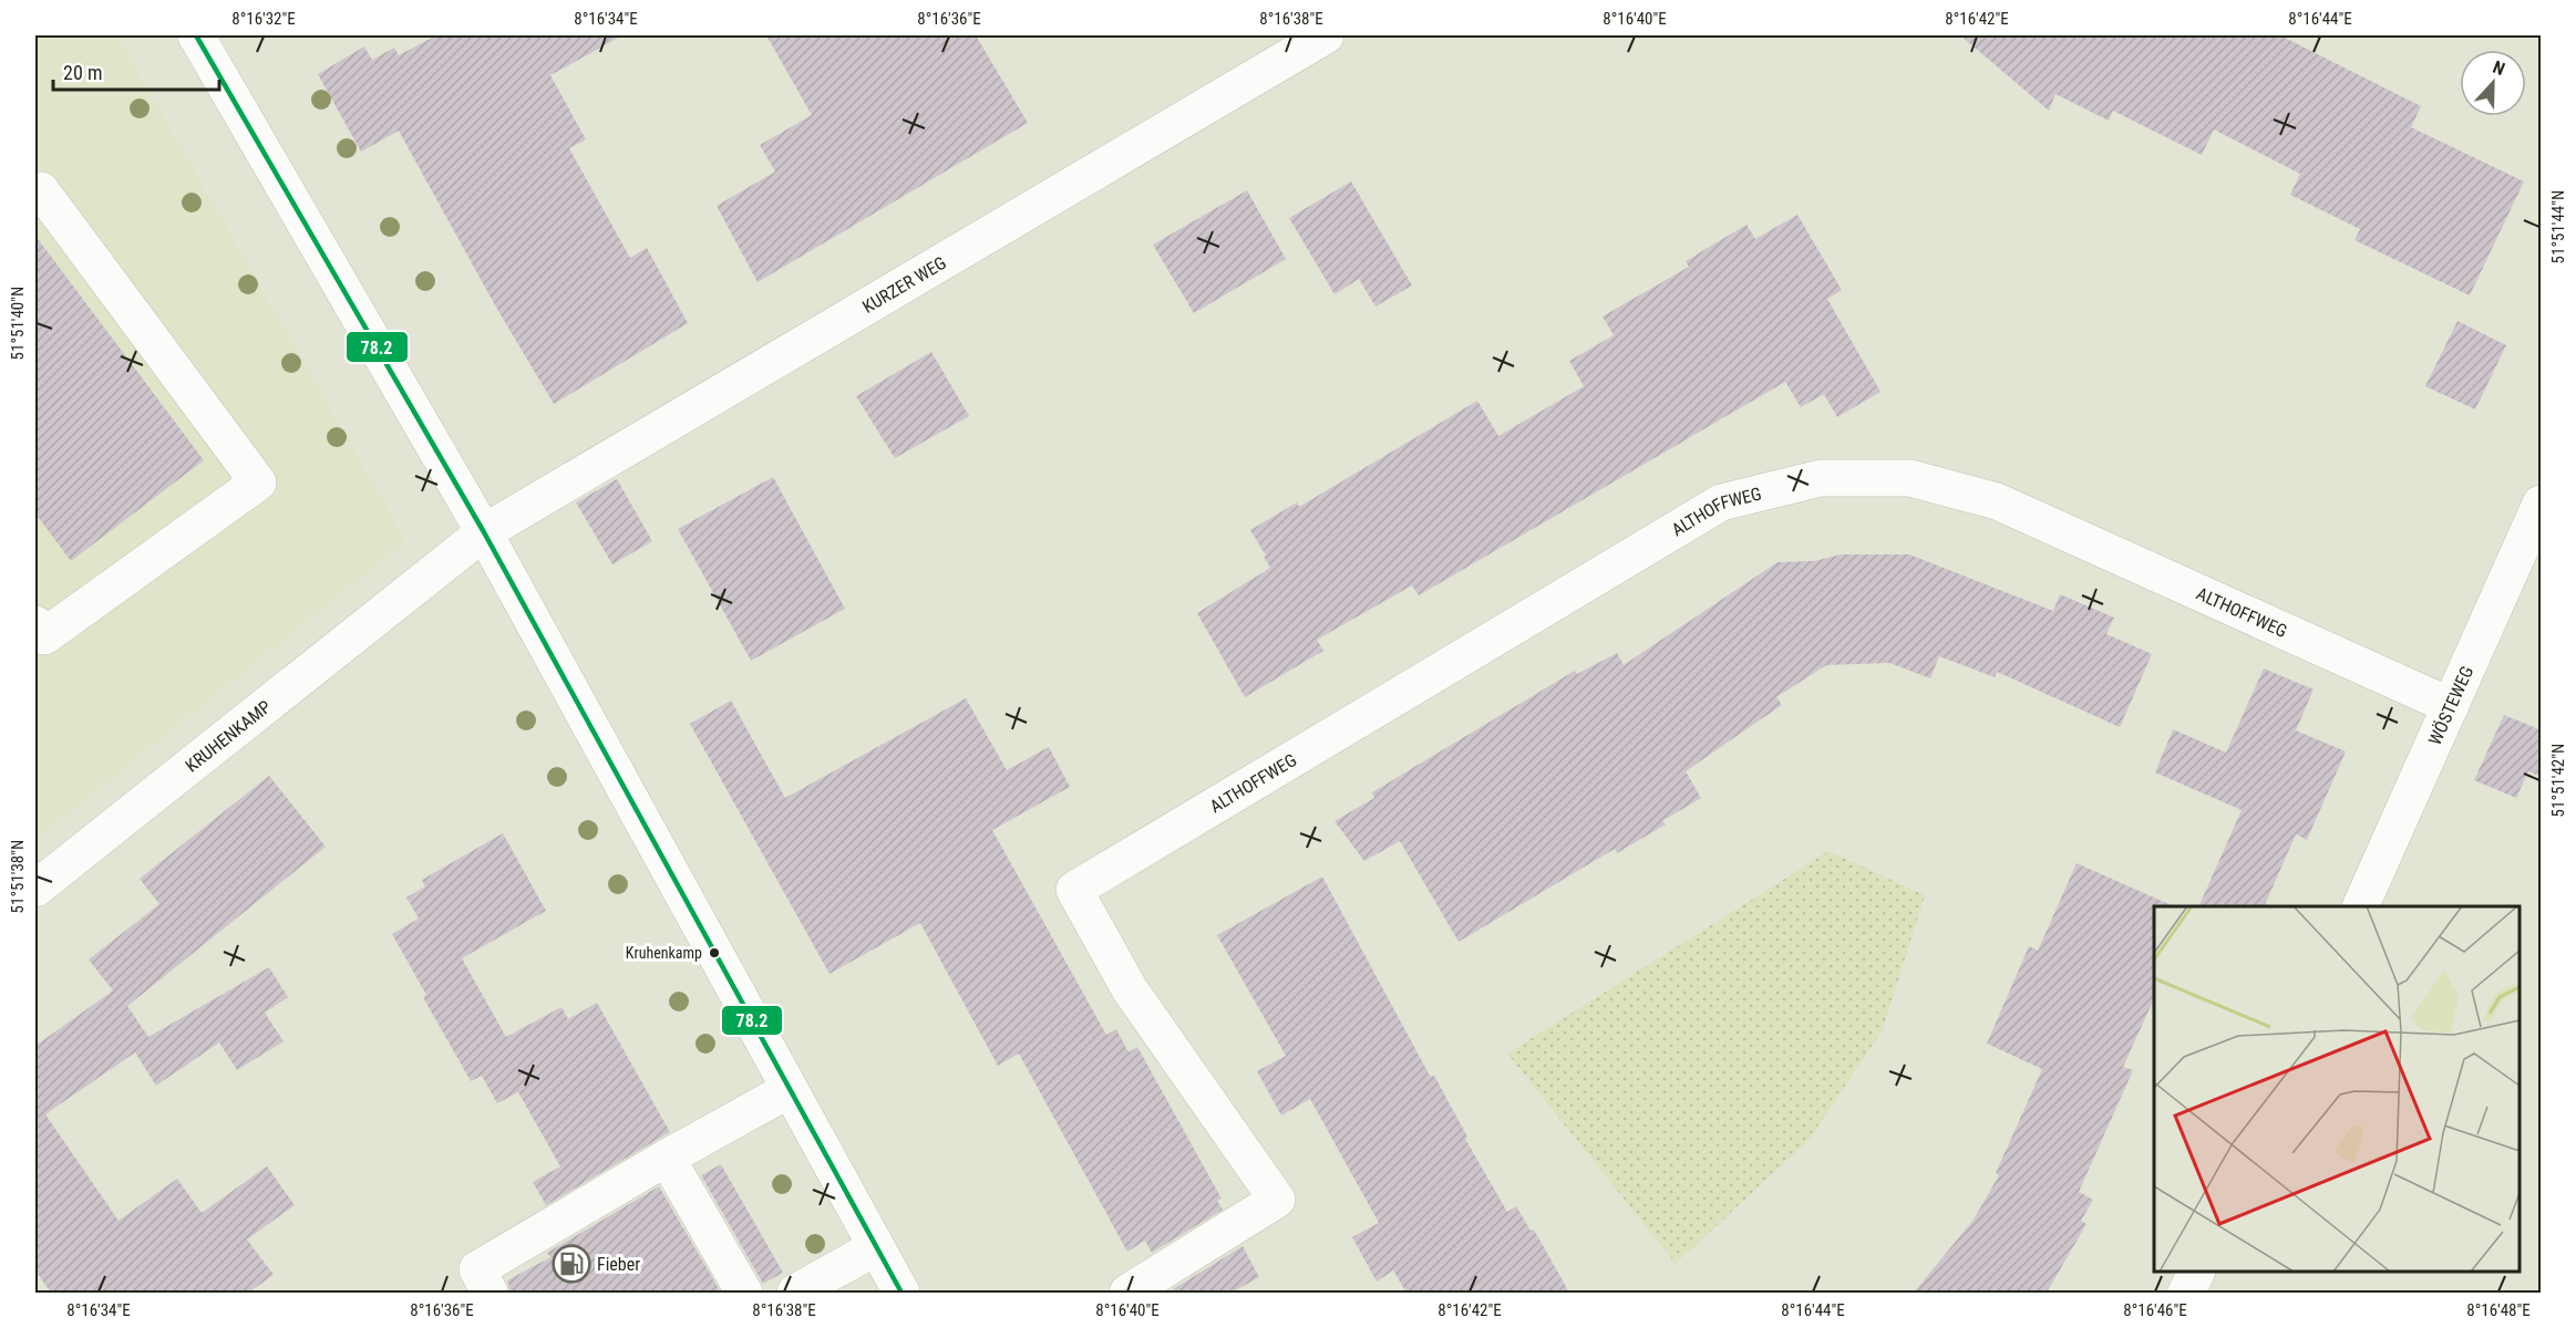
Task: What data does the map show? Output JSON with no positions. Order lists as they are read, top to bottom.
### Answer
{
  "streets": {
    "street": [
      "KURZER WEG",
      "ALTHOFFWEG",
      "WÖSTEWEG",
      "KRUHENKAMP"
    ]
  },
  "crossings": [
    ["KURZER WEG", "KRUHENKAMP"],
    ["ALTHOFFWEG", "WÖSTEWEG"]
  ],
  "places": {
    "other": ["Kruhenkamp"],
    "fuel station": ["Fieber"]
  },
  "lines": ["transit line 78.2"],
  "scale_bar": "20 m",
  "north": "top",
  "coordinates": [
    "8°16'32\"E",
    "8°16'34\"E",
    "8°16'36\"E",
    "8°16'38\"E",
    "8°16'40\"E",
    "8°16'42\"E",
    "8°16'44\"E",
    "51°51'44\"N",
    "51°51'40\"N",
    "51°51'42\"N",
    "51°51'38\"N",
    "8°16'46\"E",
    "8°16'48\"E"
  ]
}
